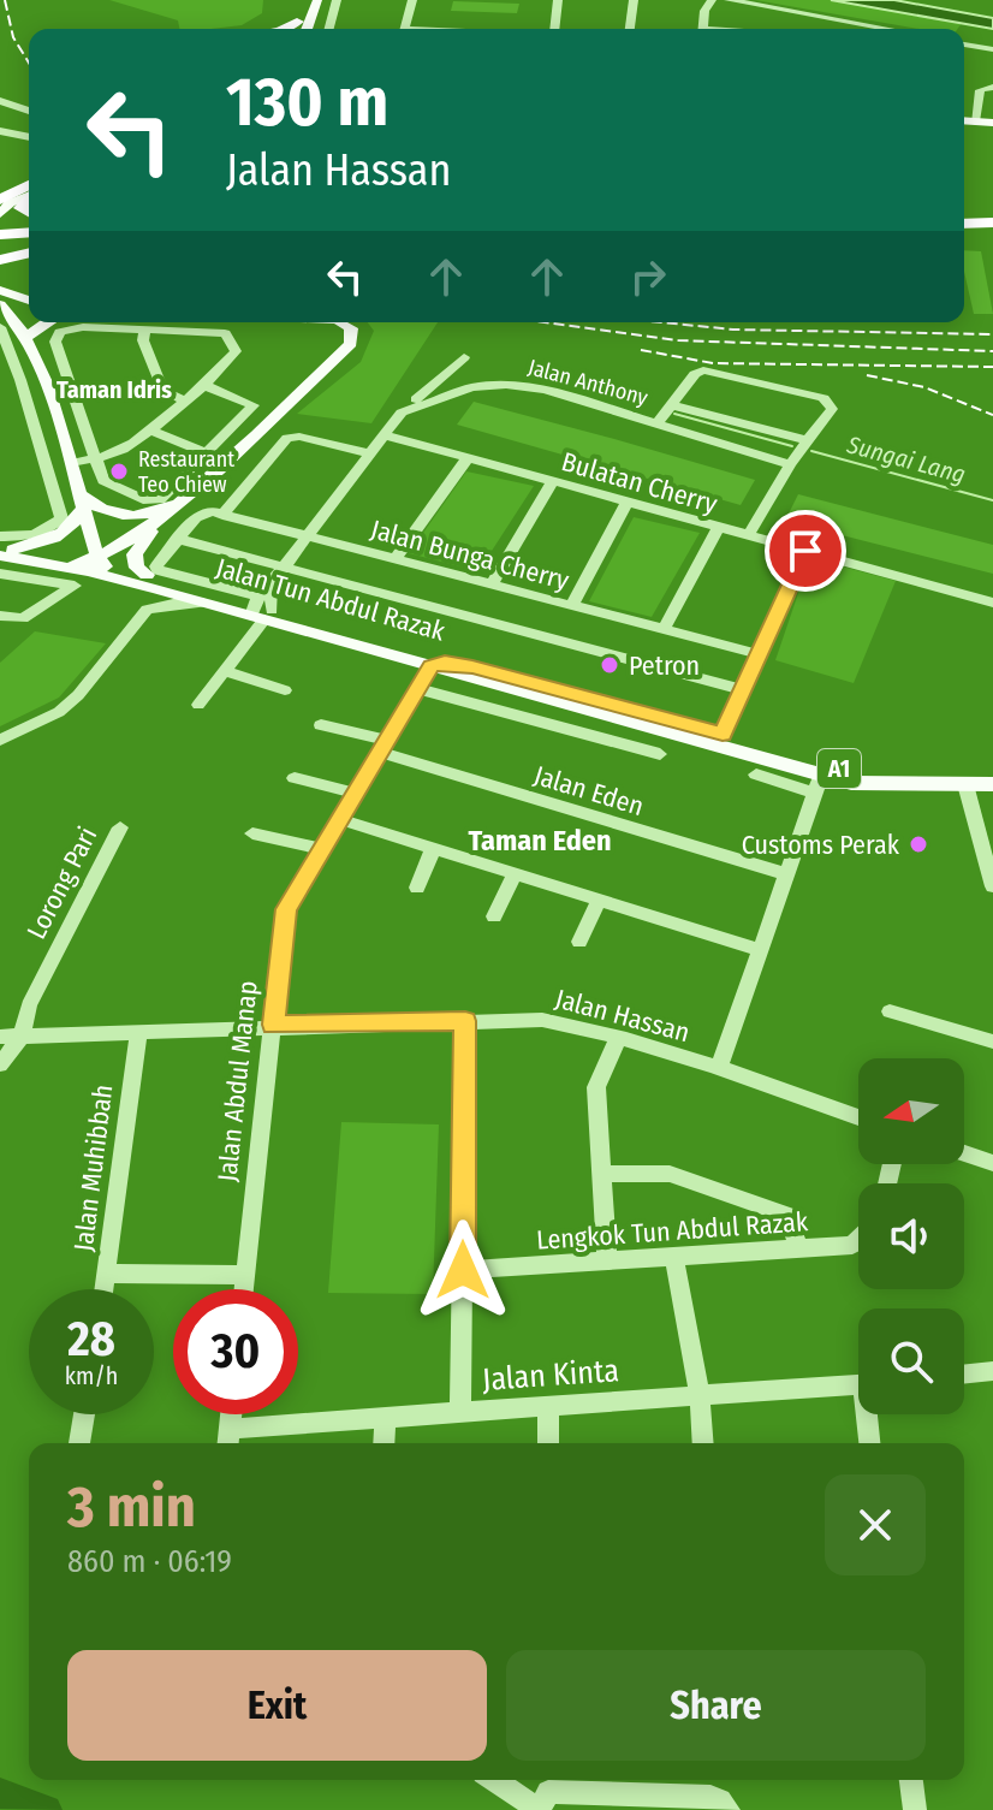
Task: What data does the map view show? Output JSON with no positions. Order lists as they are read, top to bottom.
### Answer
{
  "streets": {
    "main road": ["Jalan Tun Abdul Razak", "A1"],
    "street": [
      "Jalan Anthony",
      "Bulatan Cherry",
      "Jalan Bunga Cherry",
      "Jalan Eden",
      "Lorong Pari",
      "Jalan Hassan",
      "Jalan Abdul Manap",
      "Jalan Muhibbah",
      "Lengkok Tun Abdul Razak",
      "Jalan Kinta"
    ]
  },
  "crossings": [
    ["Jalan Tun Abdul Razak", "Jalan Abdul Manap"],
    ["Jalan Eden", "Jalan Abdul Manap"],
    ["Lorong Pari", "Jalan Hassan"],
    ["Jalan Hassan", "Jalan Abdul Manap"],
    ["Jalan Hassan", "Jalan Muhibbah"]
  ],
  "districts": ["Taman Idris", "Taman Eden"],
  "water": ["Sungai Lang"],
  "places": ["Restaurant Teo Chiew", "Petron", "Customs Perak"],
  "north": "left",
  "page": {
    "turn": ["130 m", "Jalan Hassan"],
    "speed": "28 km/h",
    "limit": "30",
    "heading": ["3 min", "860 m · 06:19"],
    "buttons": ["Exit", "Share"]
  }
}
